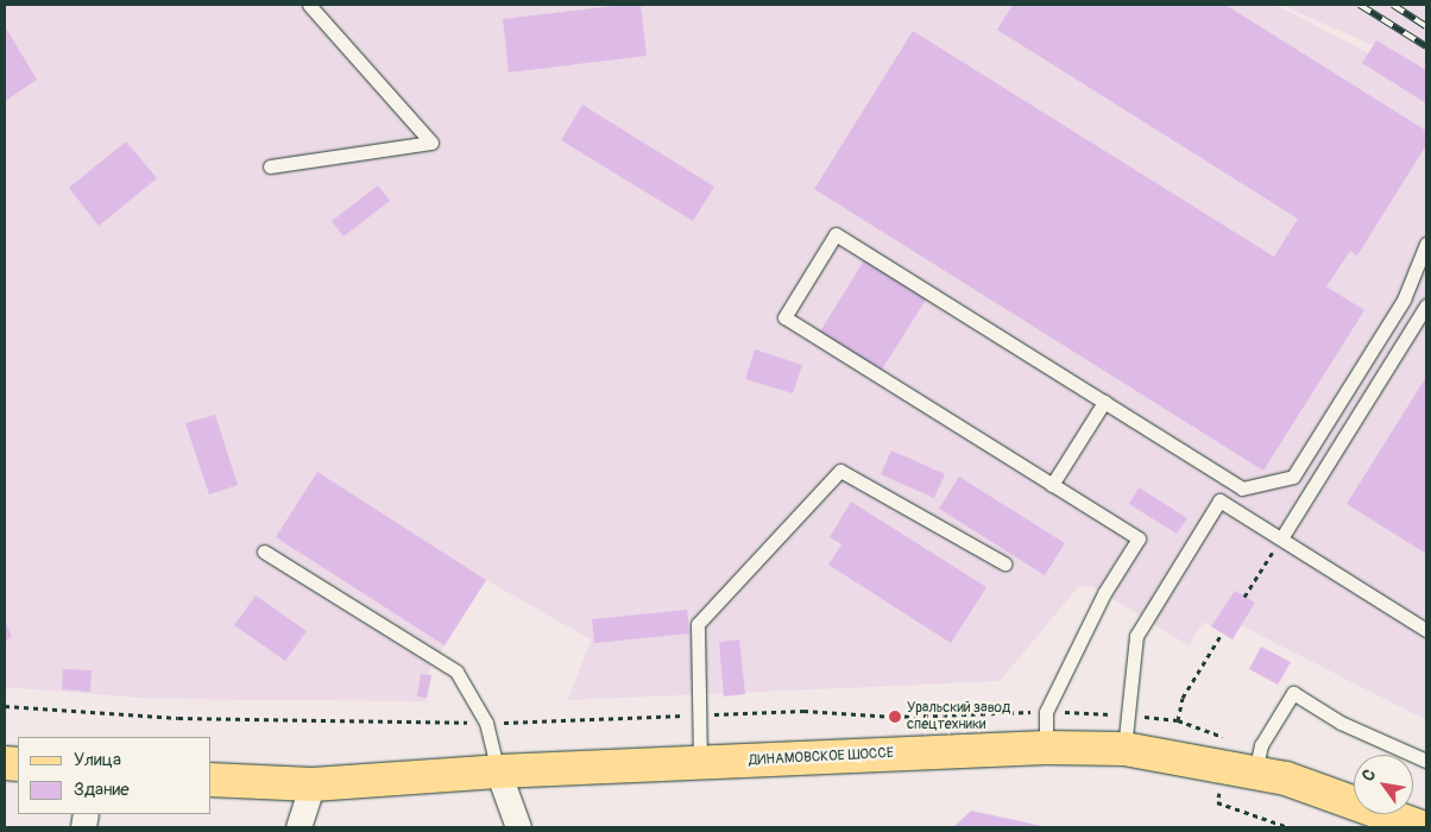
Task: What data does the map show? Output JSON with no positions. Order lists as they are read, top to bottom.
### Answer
{
  "streets": {
    "main road": ["ДИНАМОВСКОЕ ШОССЕ"]
  },
  "places": ["Уральский завод спецтехники"],
  "legend": ["Улица", "Здание"],
  "north": "top left"
}
